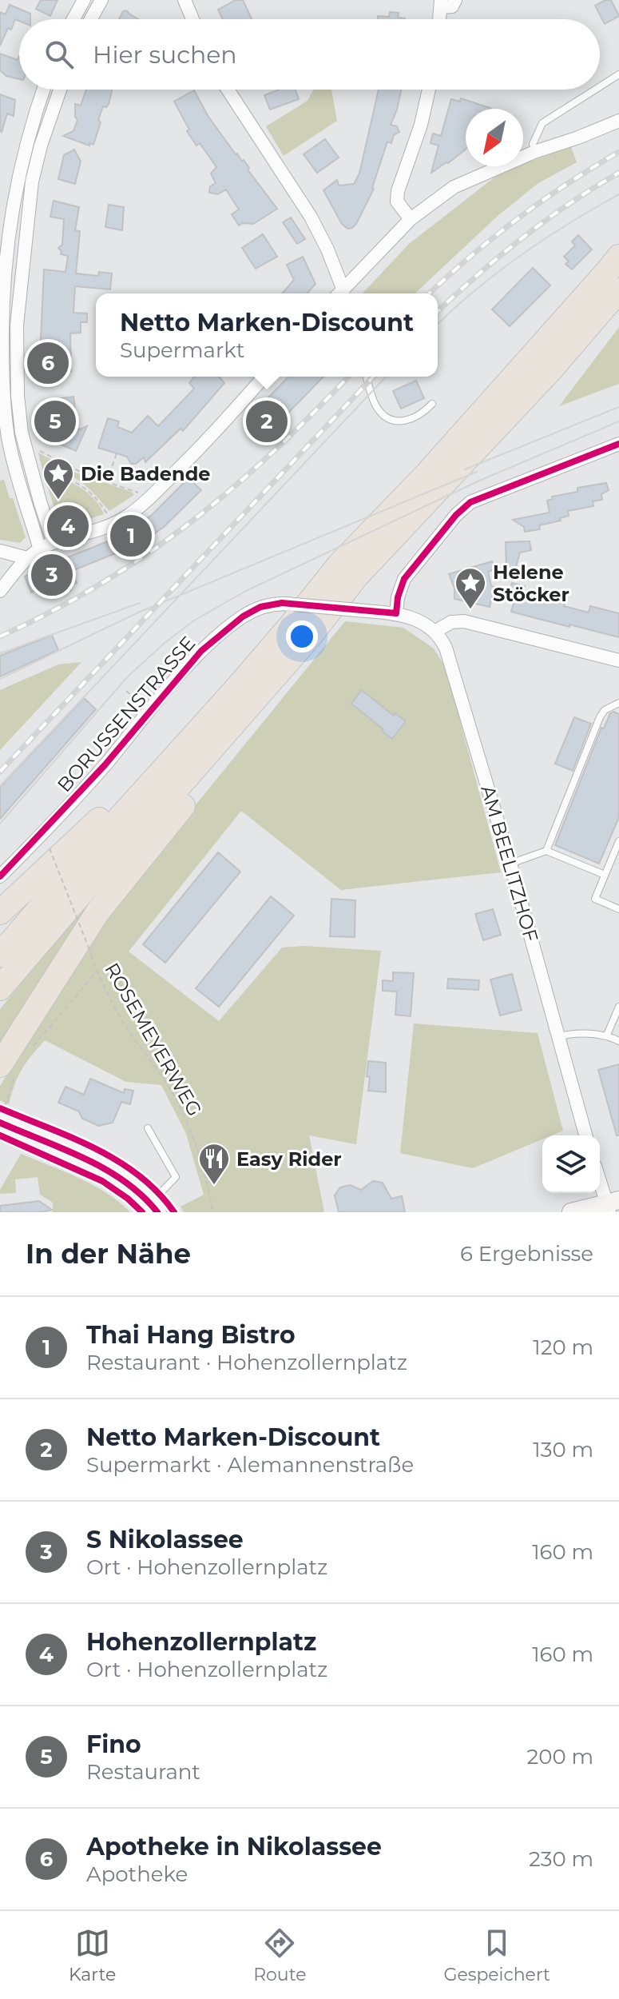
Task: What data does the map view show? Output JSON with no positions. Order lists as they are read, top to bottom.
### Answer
{
  "streets": {
    "street": ["BORUSSENSTRASSE", "AM BEELITZHOF"],
    "path": ["ROSEMEYERWEG"]
  },
  "places": {
    "place": ["Die Badende", "Helene Stöcker"],
    "restaurant": ["Easy Rider"]
  },
  "north": "bottom left",
  "page": {
    "search": "Hier suchen",
    "popup": ["Netto Marken-Discount", "Supermarkt"],
    "pins": [
      "6",
      "2",
      "5",
      "4",
      "1",
      "3"
    ],
    "heading": ["In der Nähe", "6 Ergebnisse"],
    "list": [
      {
        "mark": "1",
        "name": "Thai Hang Bistro",
        "note": "Restaurant · Hohenzollernplatz",
        "value": "120 m"
      },
      {
        "mark": "2",
        "name": "Netto Marken-Discount",
        "note": "Supermarkt · Alemannenstraße",
        "value": "130 m"
      },
      {
        "mark": "3",
        "name": "S Nikolassee",
        "note": "Ort · Hohenzollernplatz",
        "value": "160 m"
      },
      {
        "mark": "4",
        "name": "Hohenzollernplatz",
        "note": "Ort · Hohenzollernplatz",
        "value": "160 m"
      },
      {
        "mark": "5",
        "name": "Fino",
        "note": "Restaurant",
        "value": "200 m"
      },
      {
        "mark": "6",
        "name": "Apotheke in Nikolassee",
        "note": "Apotheke",
        "value": "230 m"
      }
    ],
    "nav": ["Karte", "Route", "Gespeichert"]
  }
}
